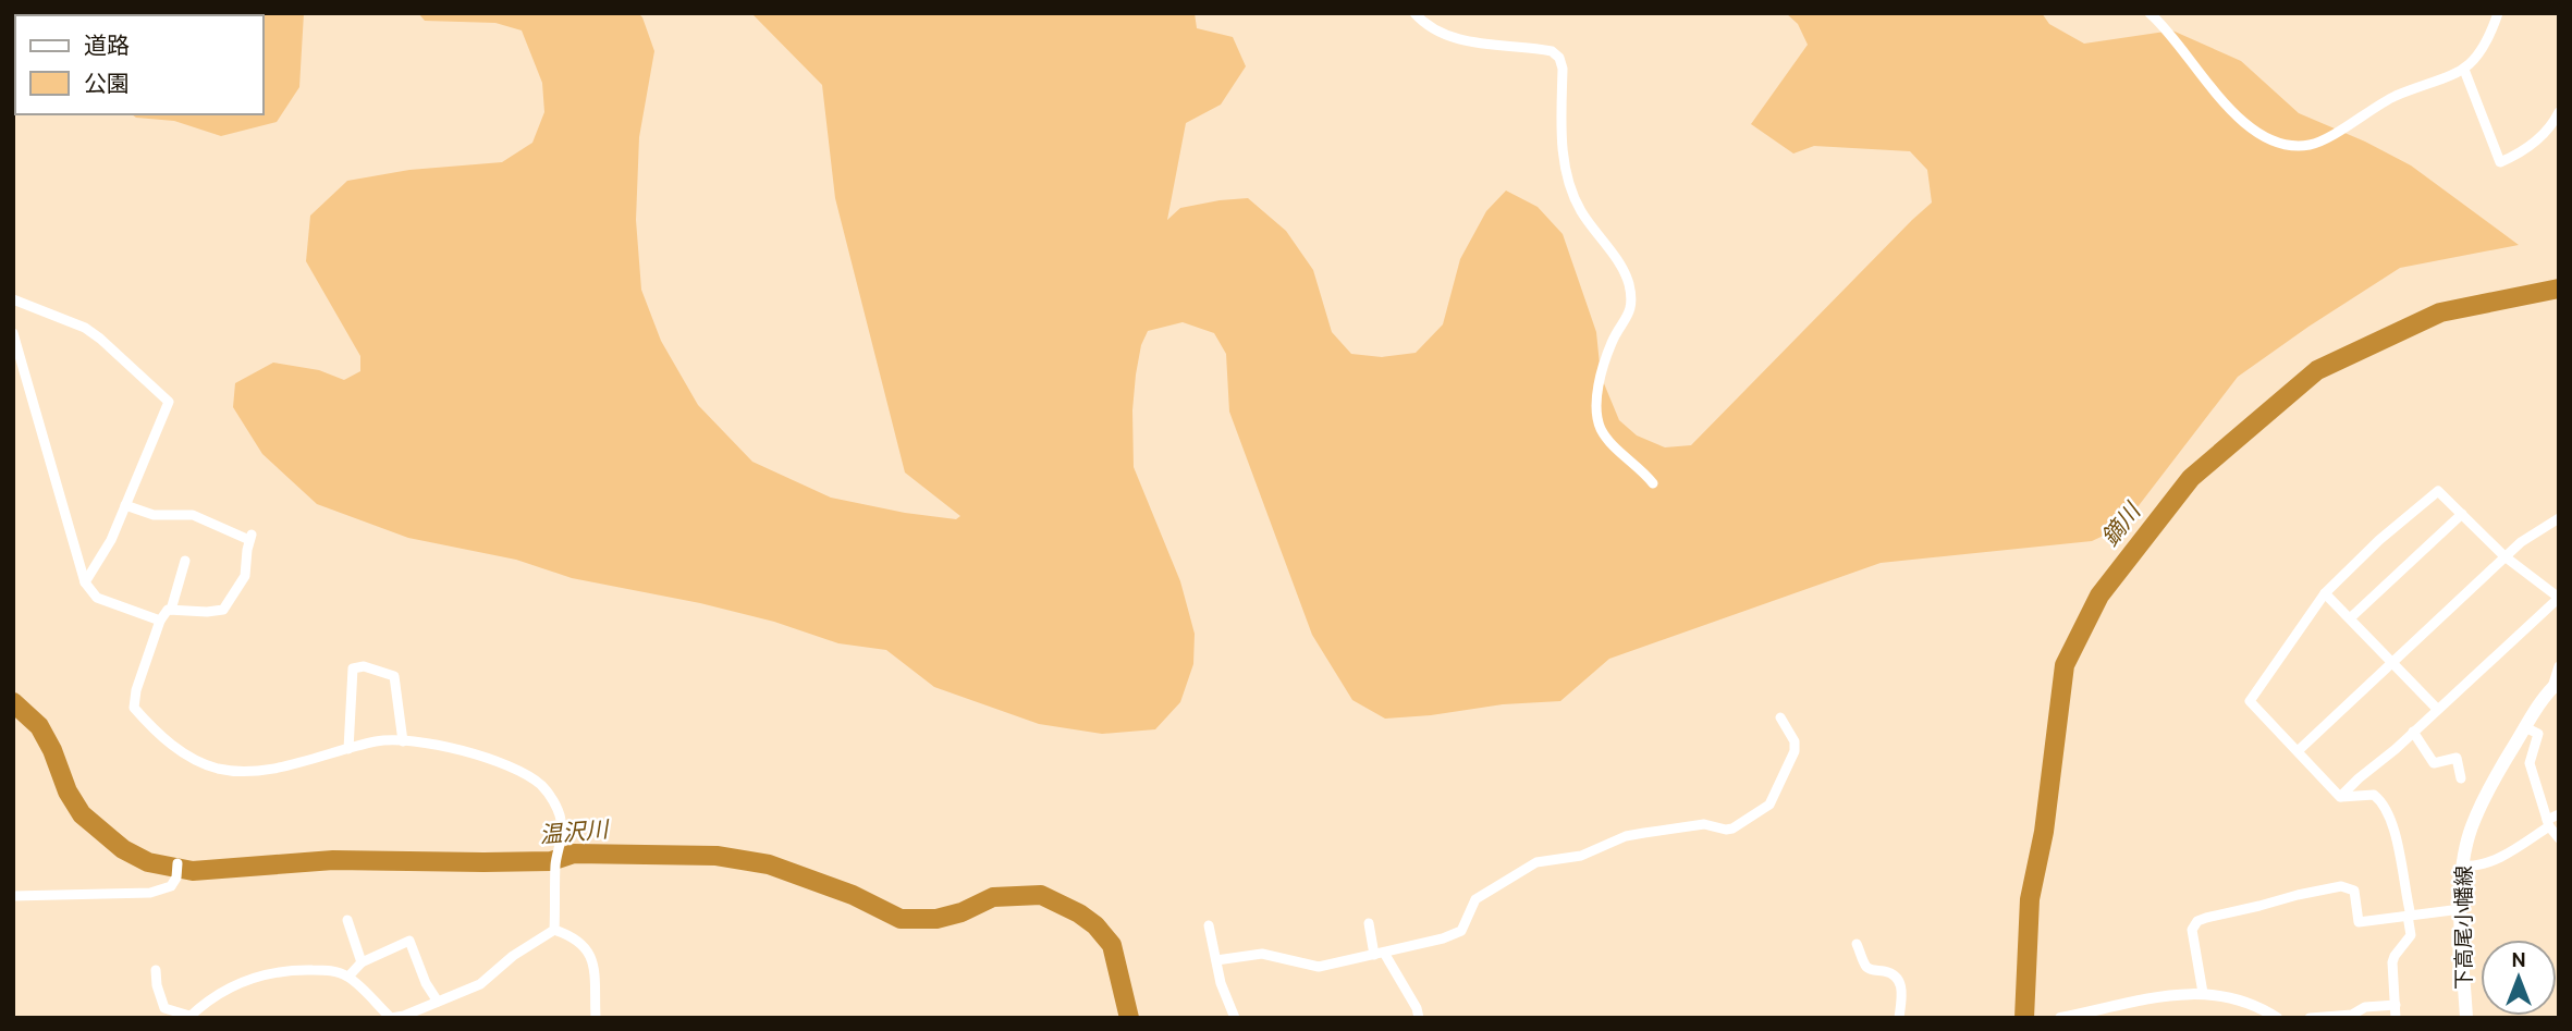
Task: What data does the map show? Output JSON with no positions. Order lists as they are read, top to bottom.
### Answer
{
  "streets": {
    "main road": ["下高尾小幡線"]
  },
  "water": ["鏑川", "温沢川"],
  "legend": ["道路", "公園"],
  "north": "top"
}
